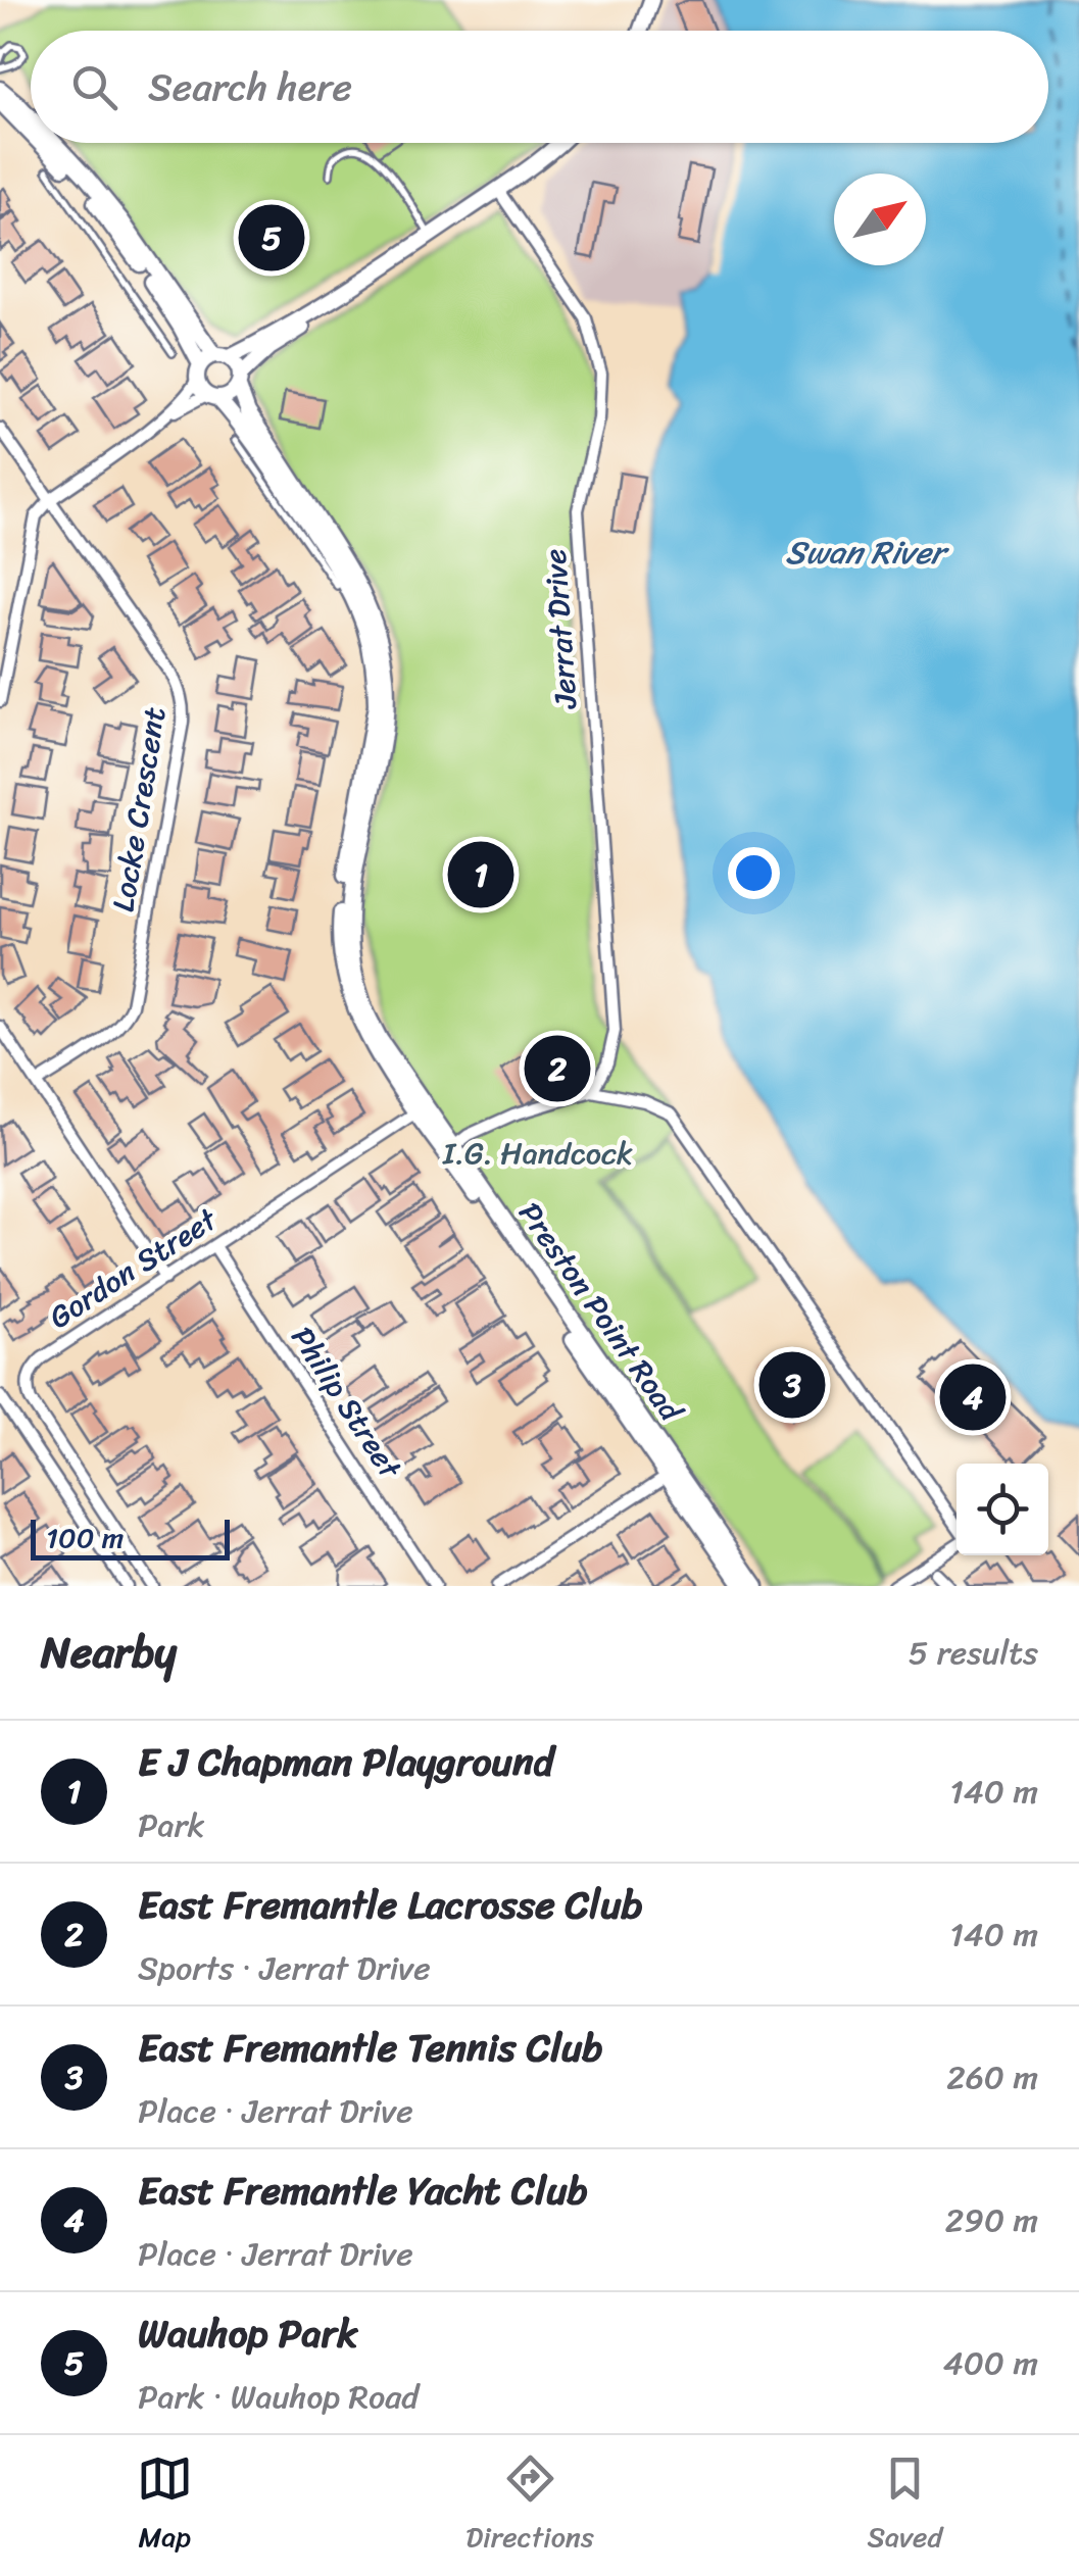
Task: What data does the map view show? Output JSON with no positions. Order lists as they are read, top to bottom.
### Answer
{
  "streets": {
    "main road": ["Preston Point Road"],
    "street": [
      "Jerrat Drive",
      "Locke Crescent",
      "Gordon Street",
      "Philip Street"
    ]
  },
  "crossings": [
    ["Gordon Street", "Preston Point Road"],
    ["Gordon Street", "Philip Street"]
  ],
  "water": ["Swan River"],
  "parks": ["I.G. Handcock"],
  "scale_bar": "100 m",
  "north": "top right",
  "page": {
    "search": "Search here",
    "pins": [
      "5",
      "1",
      "2",
      "3",
      "4"
    ],
    "scale": "100 m",
    "heading": ["Nearby", "5 results"],
    "list": [
      {
        "mark": "1",
        "name": "E J Chapman Playground",
        "note": "Park",
        "value": "140 m"
      },
      {
        "mark": "2",
        "name": "East Fremantle Lacrosse Club",
        "note": "Sports · Jerrat Drive",
        "value": "140 m"
      },
      {
        "mark": "3",
        "name": "East Fremantle Tennis Club",
        "note": "Place · Jerrat Drive",
        "value": "260 m"
      },
      {
        "mark": "4",
        "name": "East Fremantle Yacht Club",
        "note": "Place · Jerrat Drive",
        "value": "290 m"
      },
      {
        "mark": "5",
        "name": "Wauhop Park",
        "note": "Park · Wauhop Road",
        "value": "400 m"
      }
    ],
    "nav": ["Map", "Directions", "Saved"]
  }
}
